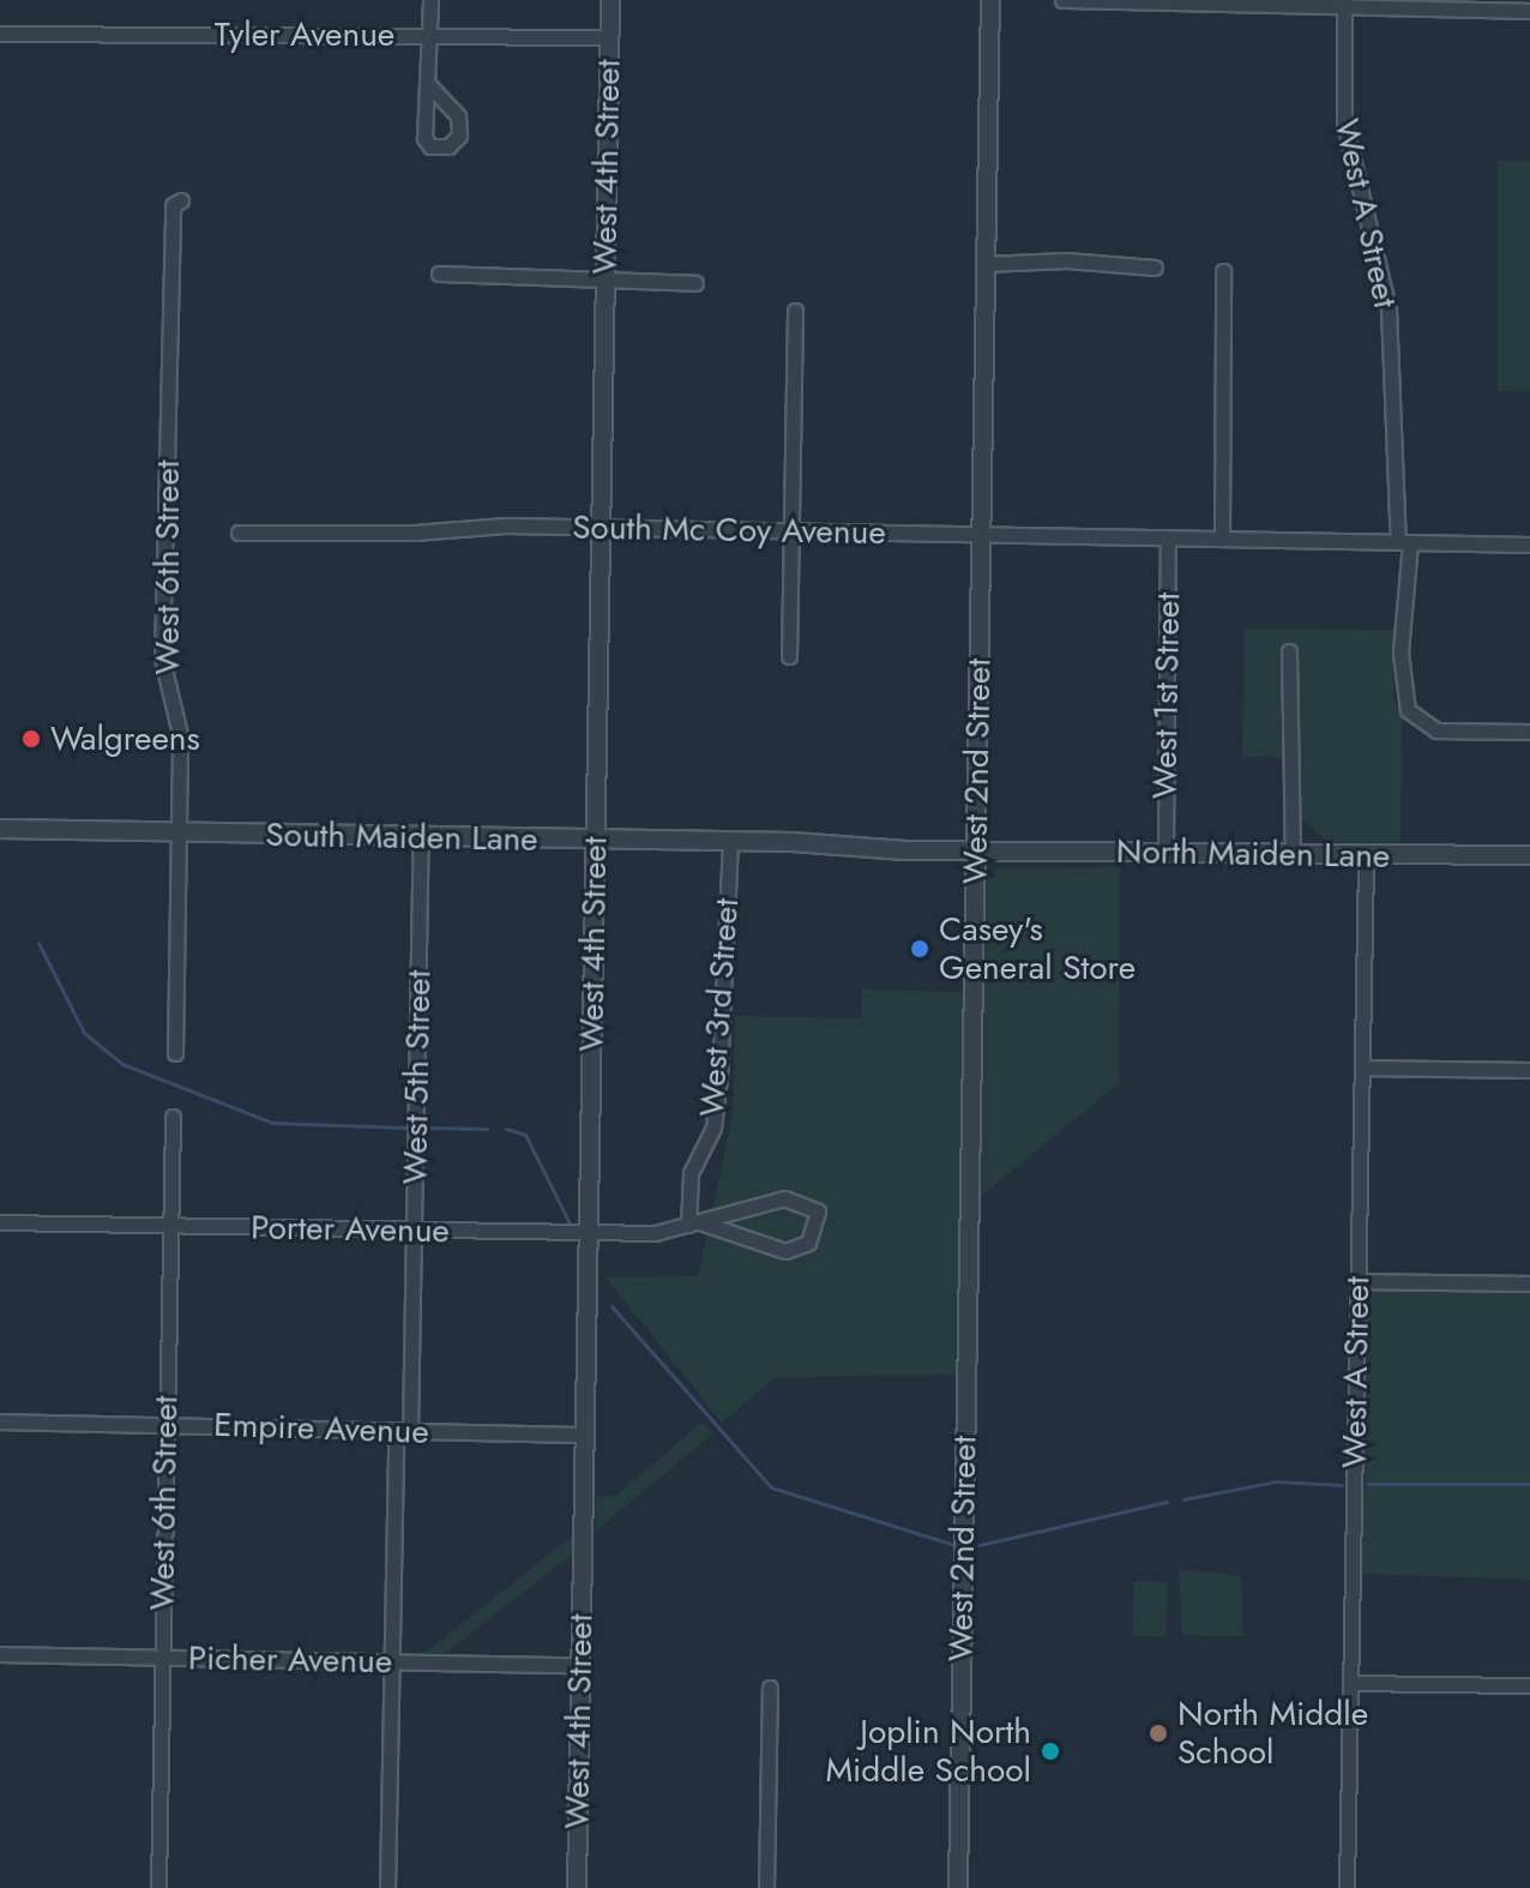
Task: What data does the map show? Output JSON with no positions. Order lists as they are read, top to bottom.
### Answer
{
  "streets": {
    "street": [
      "Tyler Avenue",
      "West 4th Street",
      "West A Street",
      "South Mc Coy Avenue",
      "West 6th Street",
      "West 1st Street",
      "West 2nd Street",
      "South Maiden Lane",
      "North Maiden Lane",
      "West 3rd Street",
      "West 5th Street",
      "Porter Avenue",
      "Empire Avenue",
      "Picher Avenue"
    ]
  },
  "crossings": [
    ["Tyler Avenue", "West 4th Street"],
    ["West 4th Street", "South Mc Coy Avenue"],
    ["West 4th Street", "South Maiden Lane"],
    ["West 4th Street", "Porter Avenue"],
    ["West 4th Street", "Empire Avenue"],
    ["West 4th Street", "Picher Avenue"],
    ["West A Street", "South Mc Coy Avenue"],
    ["West A Street", "North Maiden Lane"],
    ["South Mc Coy Avenue", "West 1st Street"],
    ["South Mc Coy Avenue", "West 2nd Street"],
    ["West 6th Street", "South Maiden Lane"],
    ["West 6th Street", "Porter Avenue"],
    ["West 6th Street", "Empire Avenue"],
    ["West 6th Street", "Picher Avenue"],
    ["West 1st Street", "North Maiden Lane"],
    ["West 2nd Street", "South Maiden Lane"],
    ["West 2nd Street", "North Maiden Lane"],
    ["South Maiden Lane", "North Maiden Lane"],
    ["South Maiden Lane", "West 3rd Street"],
    ["South Maiden Lane", "West 5th Street"],
    ["West 3rd Street", "Porter Avenue"],
    ["West 5th Street", "Porter Avenue"],
    ["West 5th Street", "Empire Avenue"],
    ["West 5th Street", "Picher Avenue"]
  ],
  "places": [
    "Walgreens",
    "Casey's General Store",
    "North Middle School",
    "Joplin North Middle School"
  ]
}
